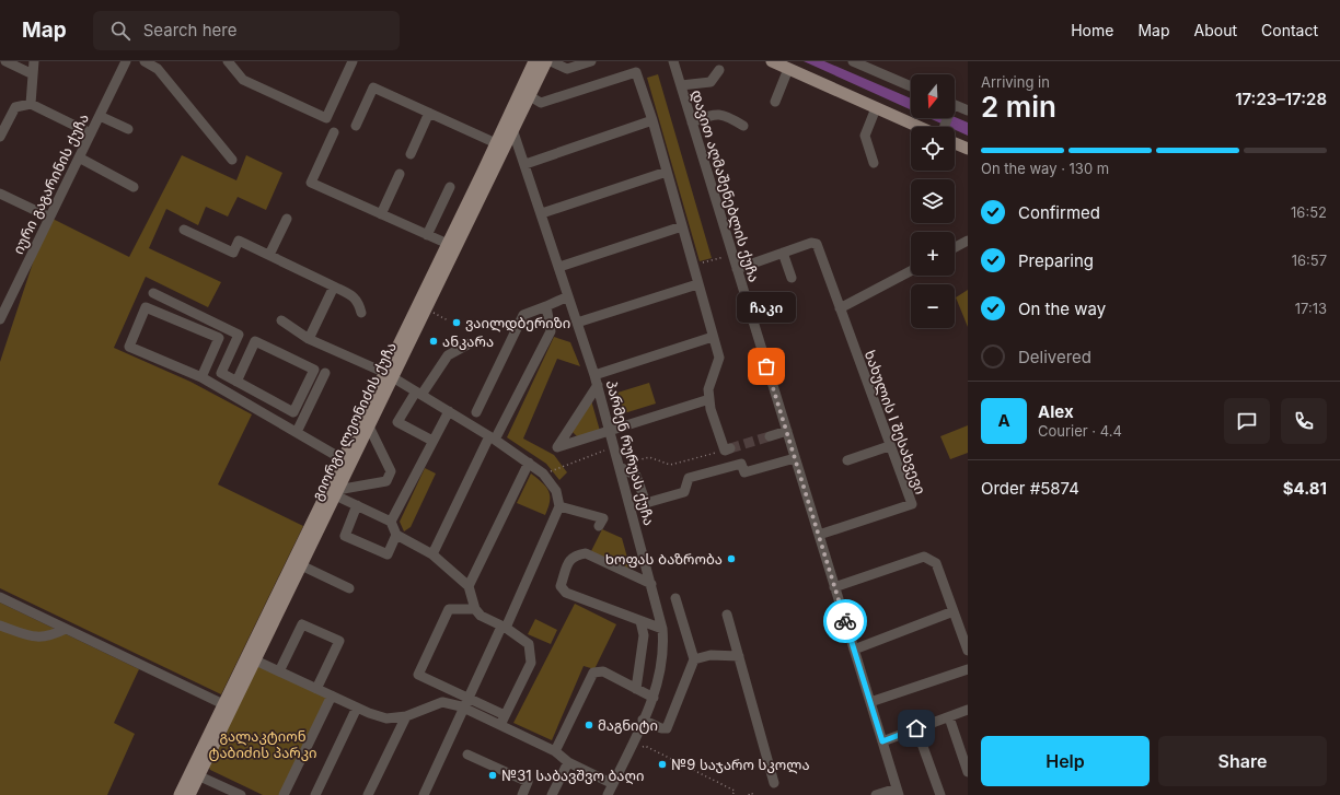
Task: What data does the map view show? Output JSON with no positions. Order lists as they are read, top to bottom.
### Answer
{
  "streets": {
    "main road": ["გიორგი ლეონიძის ქუჩა"],
    "street": [
      "იური გაგარინის ქუჩა",
      "დავით აღმაშენებლის ქუჩა",
      "ხახულის I შესახვევი",
      "პარმენ რურუას ქუჩა"
    ]
  },
  "crossings": [
    ["დავით აღმაშენებლის ქუჩა", "ხახულის I შესახვევი"],
    ["გიორგი ლეონიძის ქუჩა", "პარმენ რურუას ქუჩა"]
  ],
  "parks": ["გალაკტიონ ტაბიძის პარკი"],
  "places": [
    "ვაილდბერიზი",
    "ანკარა",
    "ჩაკი",
    "Ხოფას Ბაზრობა",
    "მაგნიტი",
    "№9 საჯარო სკოლა",
    "№31 საბავშვო ბაღი"
  ],
  "north": "bottom",
  "page": {
    "header": "Map",
    "search": "Search here",
    "nav": [
      "Home",
      "Map",
      "About",
      "Contact"
    ],
    "heading": ["2 min", "Arriving in", "17:23–17:28"],
    "panel": [
      "Alex",
      "Courier · 4.4",
      "Order #5874",
      "$4.81"
    ],
    "map_buttons": ["+", "−"],
    "bar": "On the way · 130 m",
    "list": [
      ["Confirmed", "16:52"],
      ["Preparing", "16:57"],
      ["On the way", "17:13"],
      "Delivered"
    ],
    "bubble": "ჩაკი",
    "round": "A",
    "buttons": ["Help", "Share"]
  }
}
